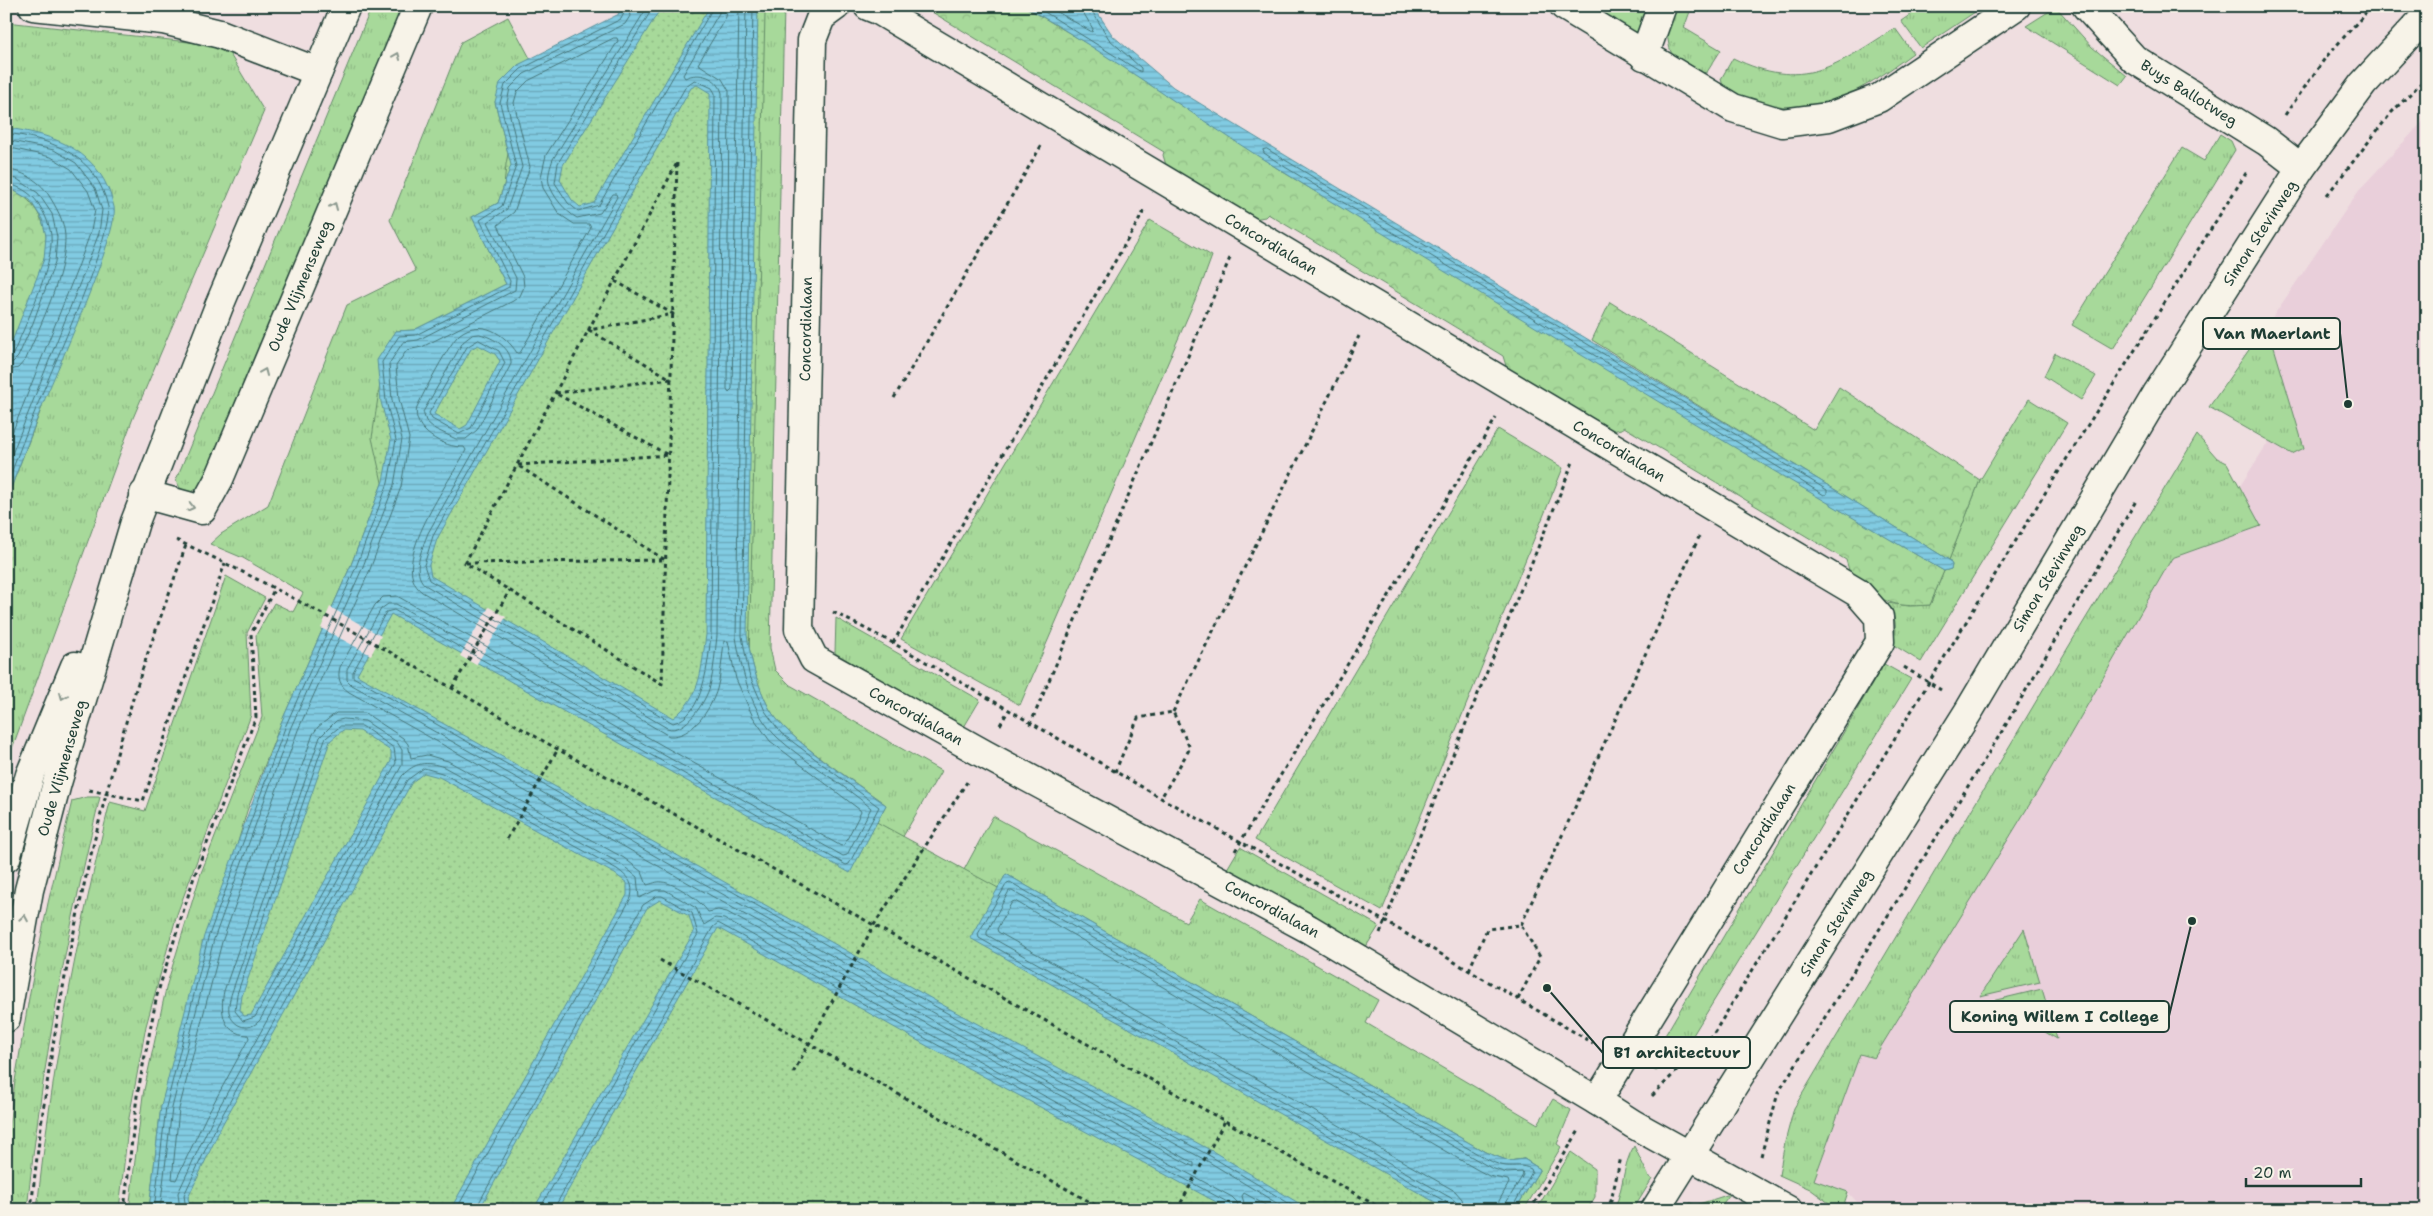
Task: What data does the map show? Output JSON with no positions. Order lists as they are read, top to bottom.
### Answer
{
  "streets": {
    "street": [
      "Buys Ballotweg",
      "Simon Stevinweg",
      "Concordialaan",
      "Oude Vlijmenseweg"
    ]
  },
  "crossings": [
    ["Buys Ballotweg", "Simon Stevinweg"],
    ["Simon Stevinweg", "Concordialaan"]
  ],
  "places": ["Van Maerlant", "Koning Willem I College", "B1 architectuur"],
  "scale_bar": "20 m"
}
